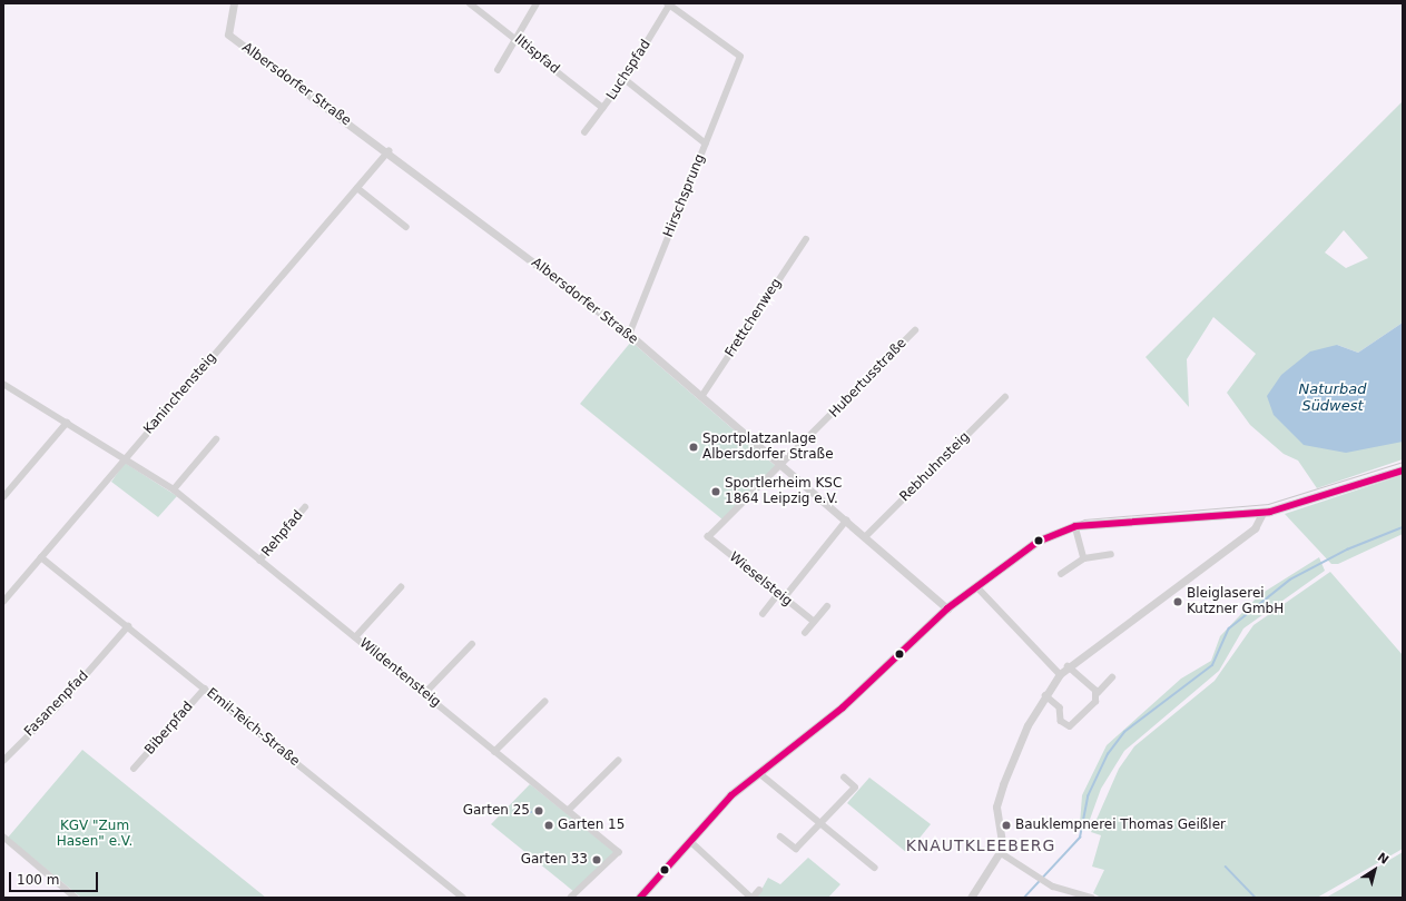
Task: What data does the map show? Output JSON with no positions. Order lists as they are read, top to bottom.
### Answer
{
  "streets": {
    "street": [
      "Iltispfad",
      "Luchspfad",
      "Albersdorfer Straße",
      "Hirschsprung",
      "Frettchenweg",
      "Hubertusstraße",
      "Kaninchensteig",
      "Rebhuhnsteig",
      "Rehpfad",
      "Wieselsteig",
      "Wildentensteig",
      "Fasanenpfad",
      "Emil-Teich-Straße",
      "Biberpfad"
    ]
  },
  "crossings": [
    ["Iltispfad", "Luchspfad"],
    ["Luchspfad", "Hirschsprung"],
    ["Albersdorfer Straße", "Hirschsprung"],
    ["Albersdorfer Straße", "Frettchenweg"],
    ["Albersdorfer Straße", "Hubertusstraße"],
    ["Albersdorfer Straße", "Kaninchensteig"],
    ["Albersdorfer Straße", "Rebhuhnsteig"],
    ["Hubertusstraße", "Wieselsteig"],
    ["Kaninchensteig", "Wildentensteig"],
    ["Kaninchensteig", "Emil-Teich-Straße"],
    ["Rehpfad", "Wildentensteig"],
    ["Fasanenpfad", "Emil-Teich-Straße"],
    ["Emil-Teich-Straße", "Biberpfad"]
  ],
  "districts": ["KNAUTKLEEBERG"],
  "water": ["Naturbad Südwest"],
  "parks": ["KGV \"Zum Hasen\" e.V."],
  "places": [
    "Sportplatzanlage Albersdorfer Straße",
    "Sportlerheim KSC 1864 Leipzig e.V.",
    "Bleiglaserei Kutzner GmbH",
    "Garten 25",
    "Garten 15",
    "Bauklempnerei Thomas Geißler",
    "Garten 33"
  ],
  "scale_bar": "100 m",
  "north": "top right"
}
